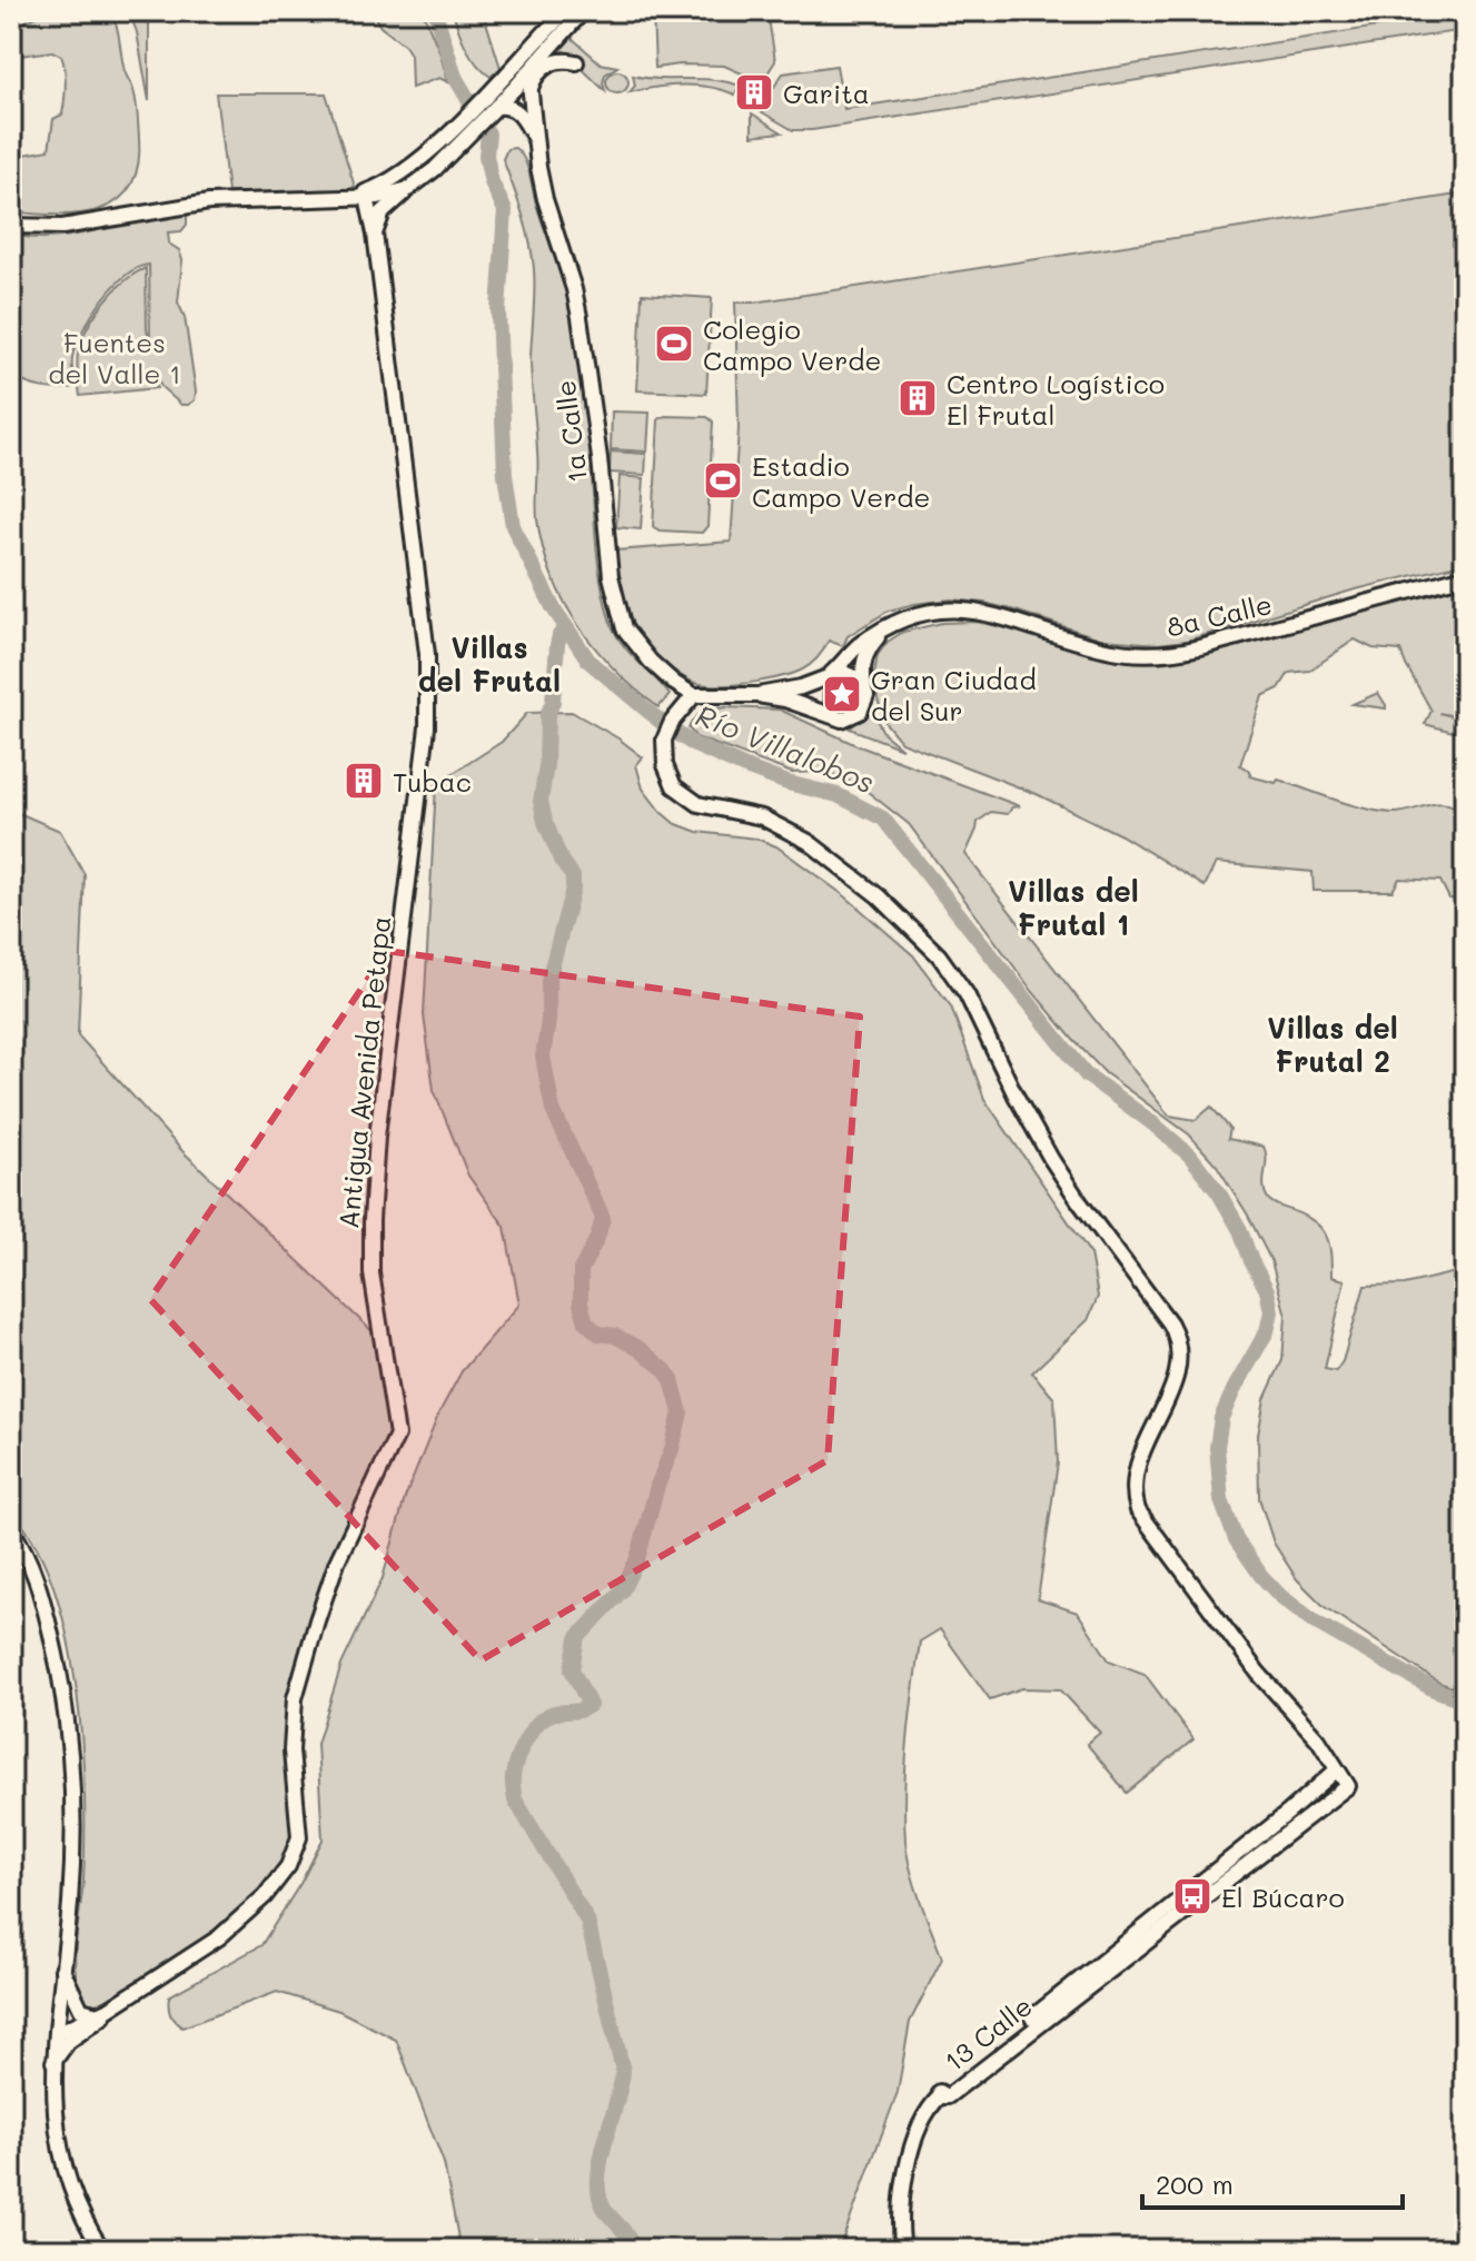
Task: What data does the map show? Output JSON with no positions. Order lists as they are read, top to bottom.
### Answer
{
  "streets": {
    "main road": [
      "1a Calle",
      "8a Calle",
      "Antigua Avenida Petapa",
      "13 Calle"
    ]
  },
  "districts": ["Villas del Frutal", "Villas del Frutal 1", "Villas del Frutal 2"],
  "water": ["Río Villalobos"],
  "parks": ["Fuentes del Valle 1"],
  "places": {
    "building": ["Garita", "Centro Logístico El Frutal", "Tubac"],
    "sports": ["Colegio Campo Verde", "Estadio Campo Verde"],
    "place": ["Gran Ciudad del Sur"],
    "bus stop": ["El Búcaro"]
  },
  "scale_bar": "200 m"
}
